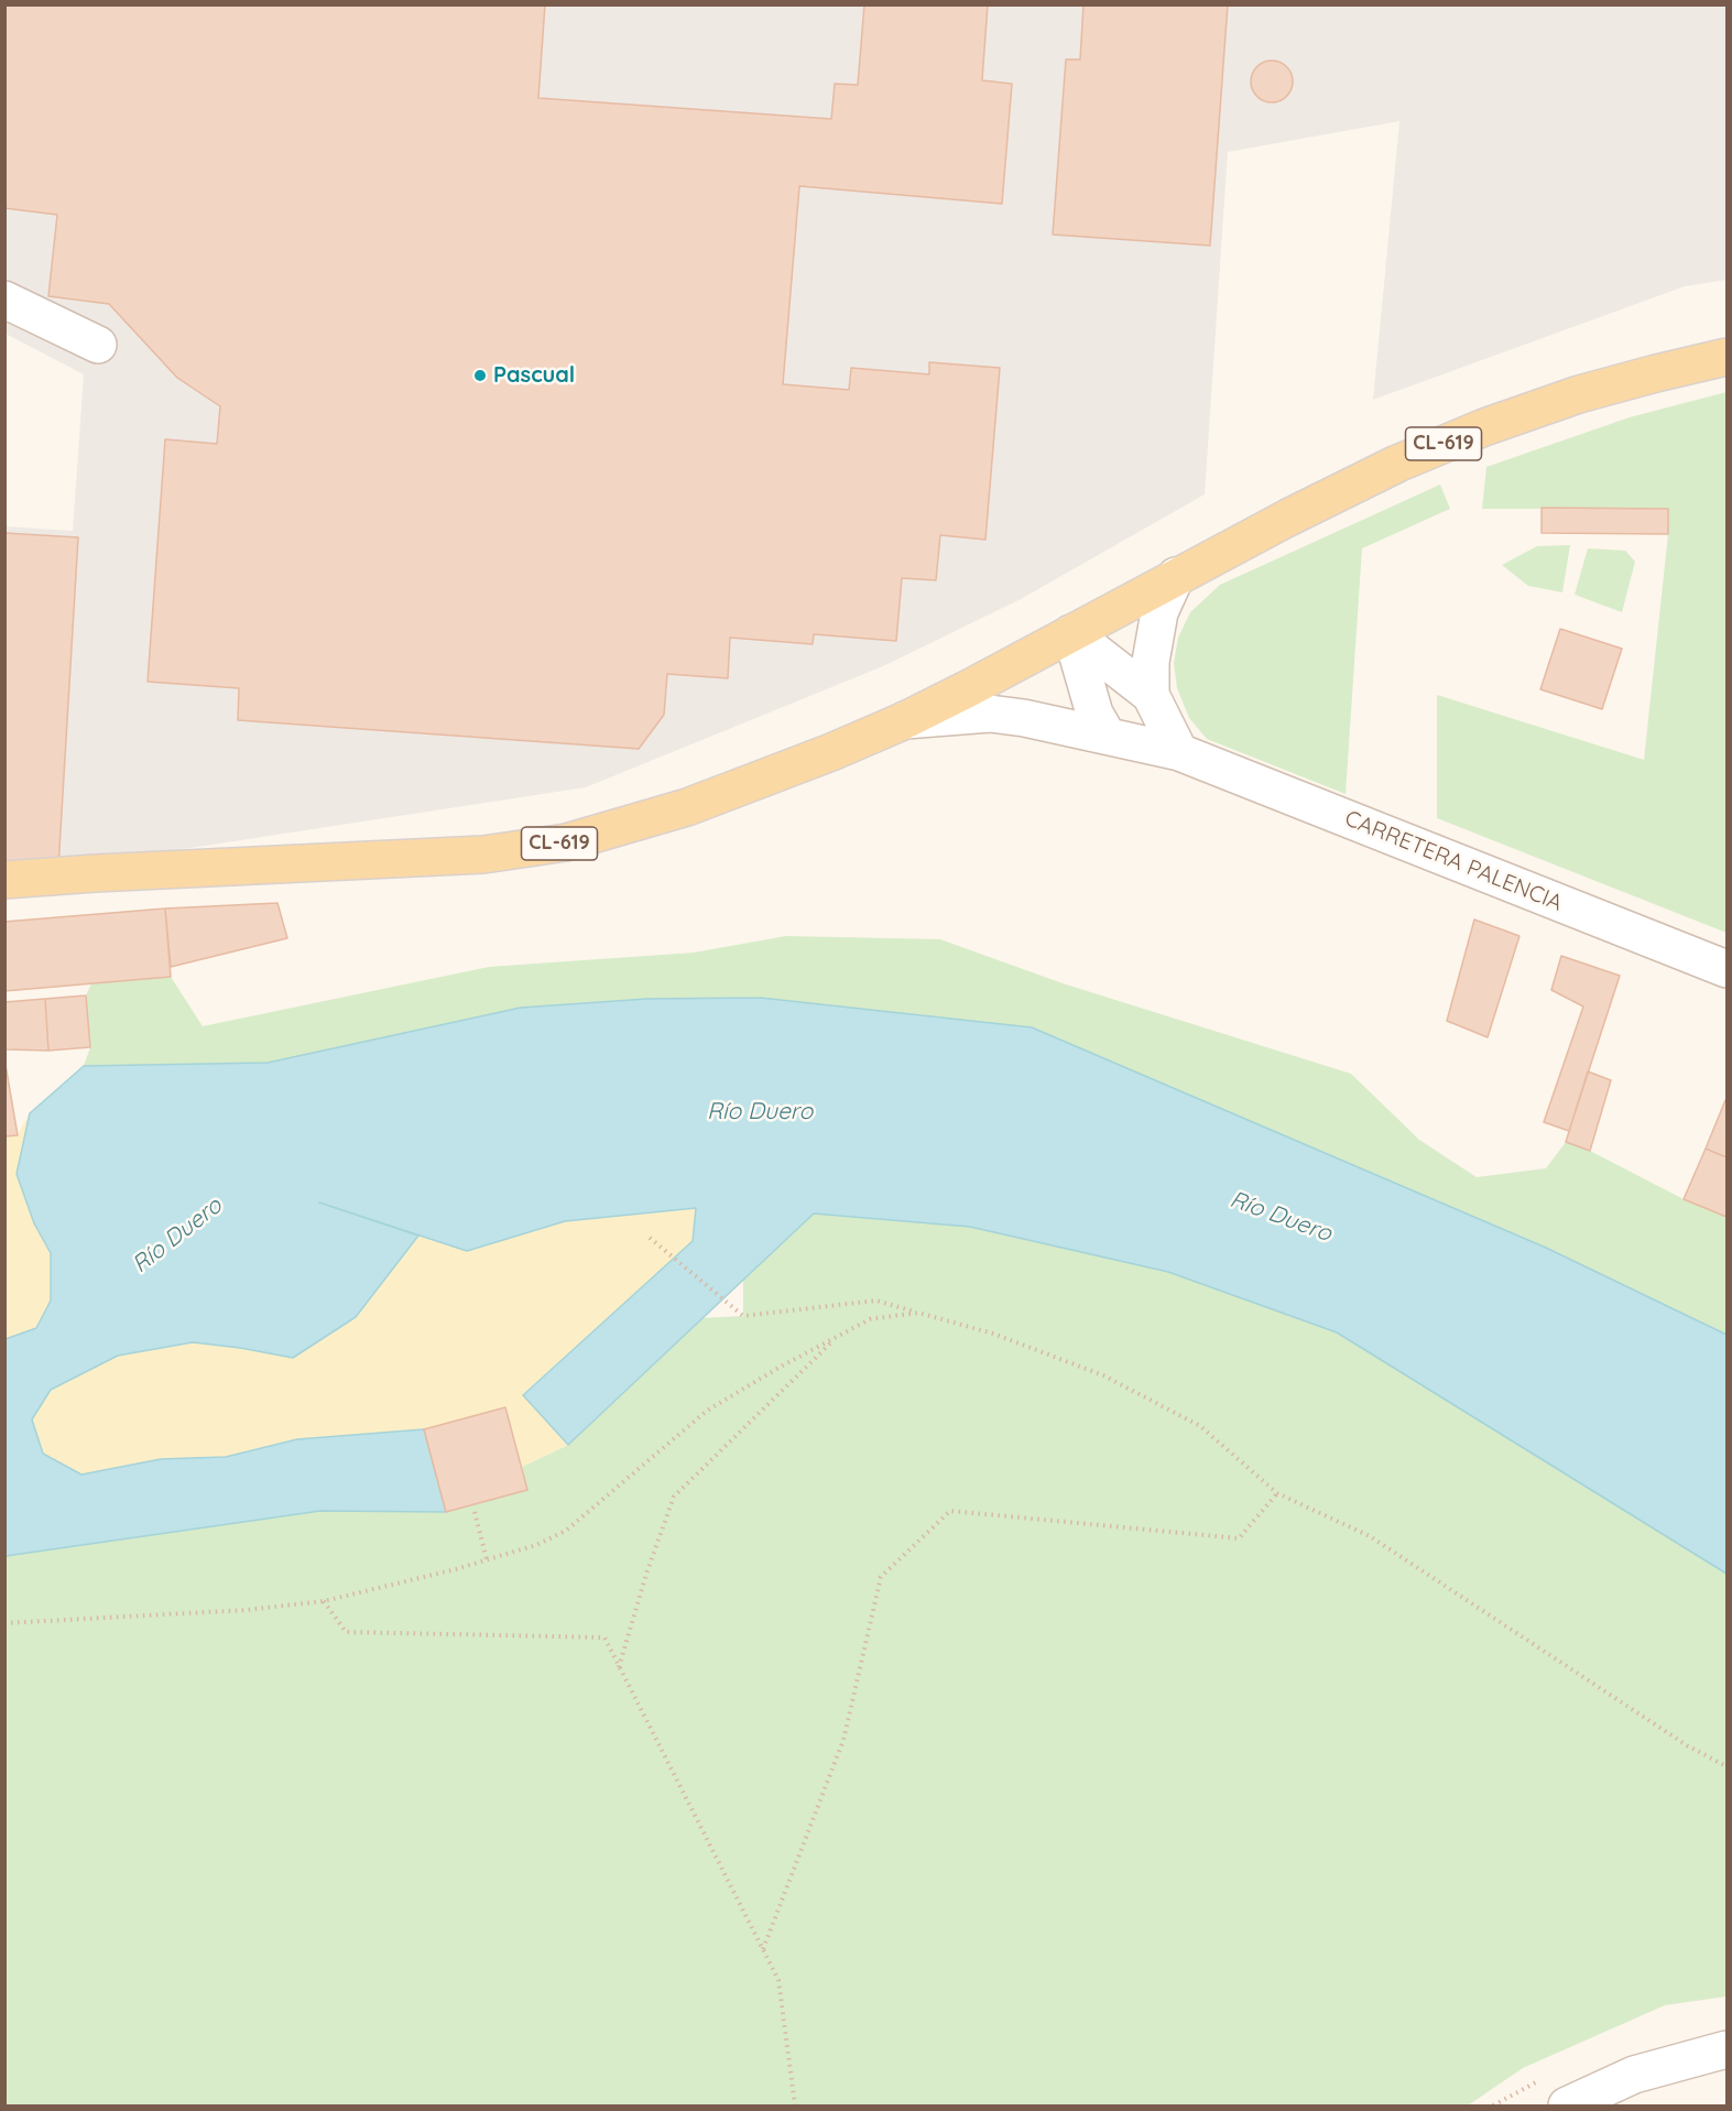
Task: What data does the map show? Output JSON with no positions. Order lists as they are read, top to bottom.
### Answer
{
  "streets": {
    "main road": ["CL-619"],
    "street": ["CARRETERA PALENCIA"]
  },
  "crossings": [
    ["CL-619", "CARRETERA PALENCIA"]
  ],
  "water": ["Río Duero"],
  "places": ["Pascual"]
}
